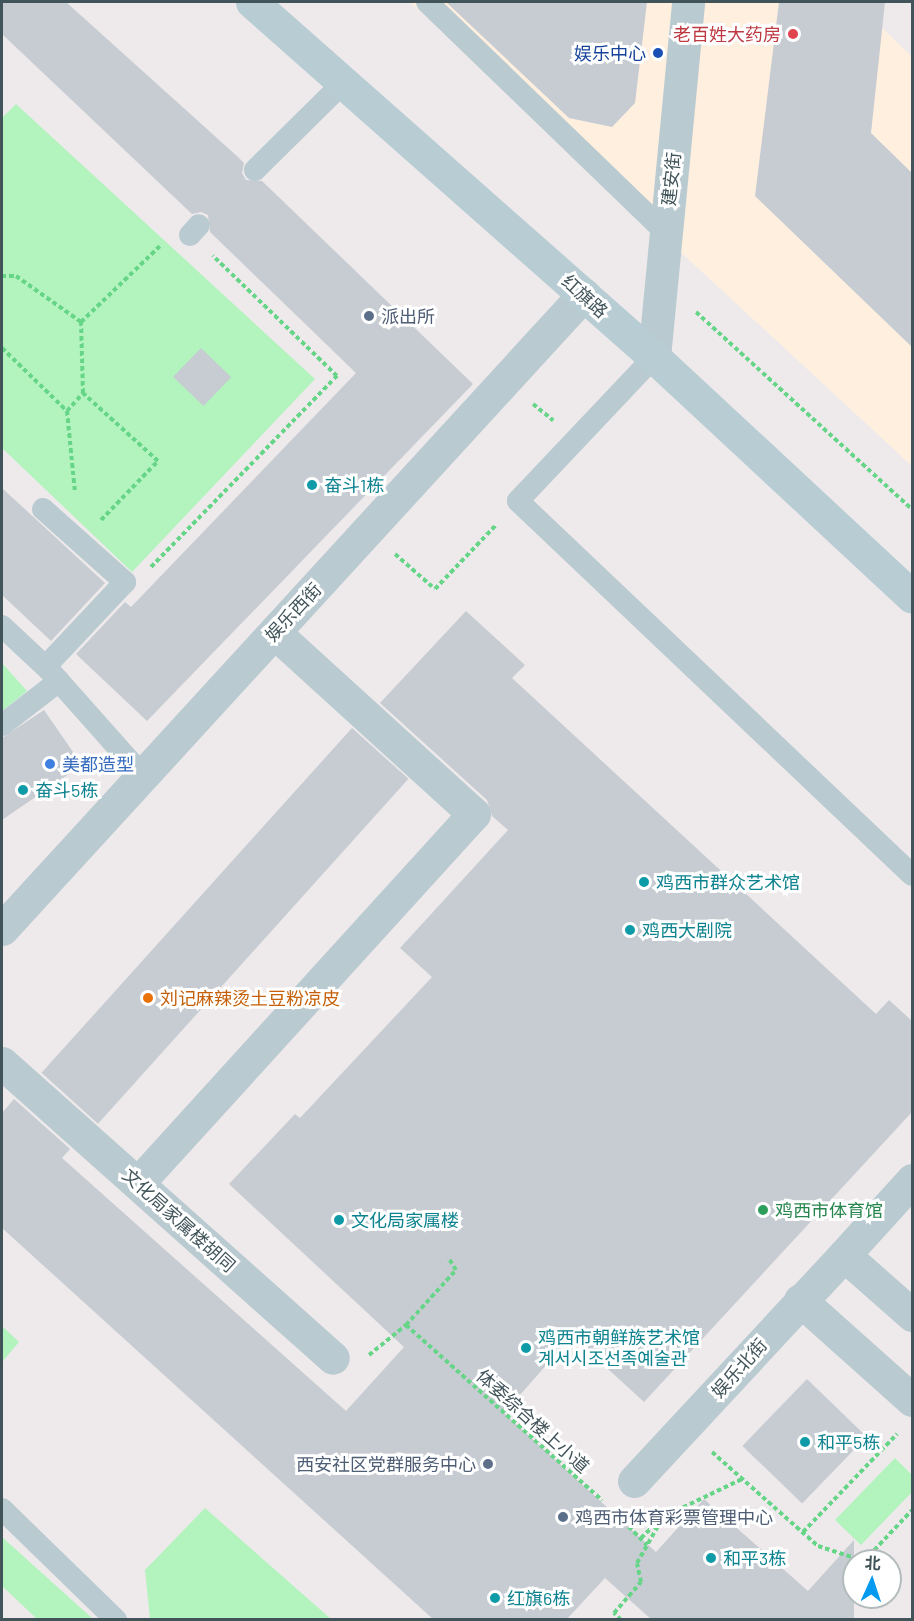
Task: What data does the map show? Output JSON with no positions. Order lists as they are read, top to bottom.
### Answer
{
  "streets": {
    "street": [
      "建安街",
      "红旗路",
      "娱乐西街",
      "文化局家属楼胡同",
      "娱乐北街"
    ],
    "path": ["体委综合楼上小道"]
  },
  "crossings": [
    ["建安街", "红旗路"],
    ["红旗路", "娱乐西街"]
  ],
  "places": [
    "老百姓大药房",
    "娱乐中心",
    "派出所",
    "奋斗1栋",
    "美都造型",
    "奋斗5栋",
    "鸡西市群众艺术馆",
    "鸡西大剧院",
    "刘记麻辣烫土豆粉凉皮",
    "鸡西市体育馆",
    "文化局家属楼",
    "鸡西市朝鲜族艺术馆 계서시조선족예술관",
    "和平5栋",
    "西安社区党群服务中心",
    "鸡西市体育彩票管理中心",
    "和平3栋",
    "红旗6栋"
  ],
  "north": "top"
}
